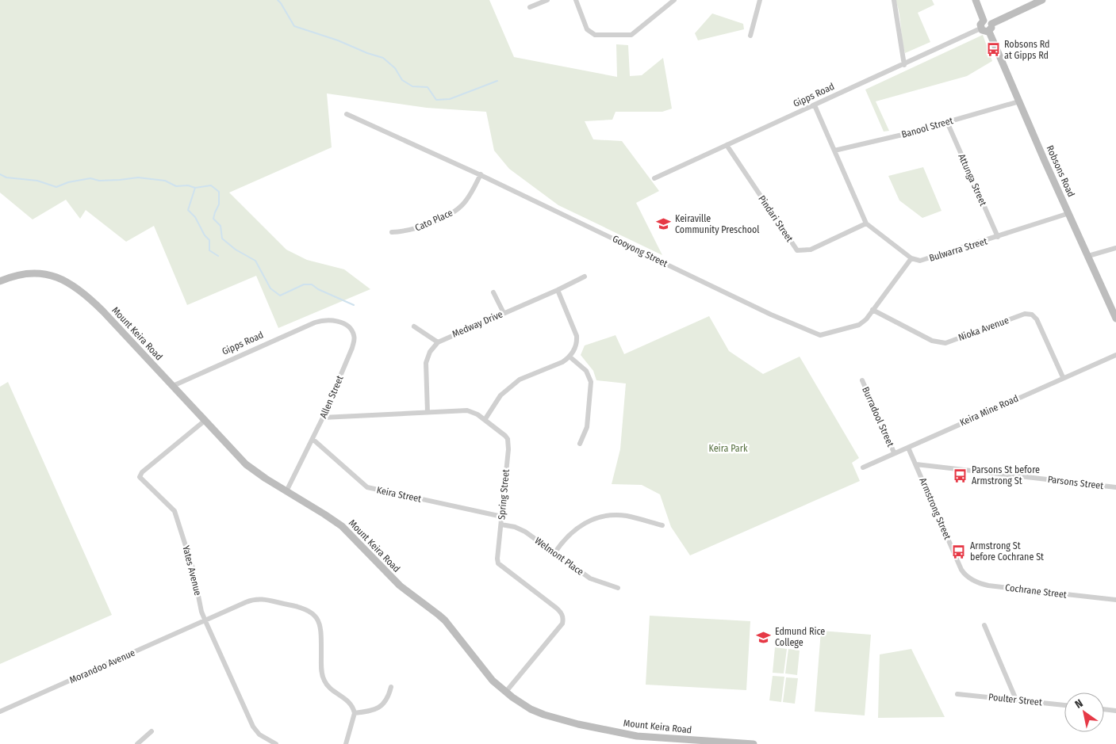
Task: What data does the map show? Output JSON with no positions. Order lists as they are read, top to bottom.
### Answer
{
  "streets": {
    "main road": ["Robsons Road", "Mount Keira Road"],
    "street": [
      "Gipps Road",
      "Banool Street",
      "Attunga Street",
      "Pindari Street",
      "Cato Place",
      "Bulwarra Street",
      "Gooyong Street",
      "Medway Drive",
      "Nioka Avenue",
      "Allen Street",
      "Keira Mine Road",
      "Burradool Street",
      "Parsons Street",
      "Keira Street",
      "Spring Street",
      "Armstrong Street",
      "Welmont Place",
      "Yates Avenue",
      "Cochrane Street",
      "Morandoo Avenue",
      "Poulter Street"
    ]
  },
  "crossings": [
    ["Gipps Road", "Robsons Road"],
    ["Gipps Road", "Pindari Street"],
    ["Gipps Road", "Mount Keira Road"],
    ["Gipps Road", "Allen Street"],
    ["Banool Street", "Robsons Road"],
    ["Banool Street", "Attunga Street"],
    ["Robsons Road", "Bulwarra Street"],
    ["Attunga Street", "Bulwarra Street"],
    ["Cato Place", "Gooyong Street"],
    ["Bulwarra Street", "Gooyong Street"],
    ["Gooyong Street", "Nioka Avenue"],
    ["Nioka Avenue", "Keira Mine Road"],
    ["Mount Keira Road", "Allen Street"],
    ["Mount Keira Road", "Spring Street"],
    ["Mount Keira Road", "Yates Avenue"],
    ["Allen Street", "Keira Street"],
    ["Allen Street", "Spring Street"],
    ["Keira Mine Road", "Burradool Street"],
    ["Keira Mine Road", "Armstrong Street"],
    ["Parsons Street", "Armstrong Street"],
    ["Keira Street", "Spring Street"],
    ["Spring Street", "Welmont Place"],
    ["Armstrong Street", "Cochrane Street"],
    ["Yates Avenue", "Morandoo Avenue"]
  ],
  "parks": ["Keira Park"],
  "places": {
    "bus stop": ["Robsons Rd at Gipps Rd", "Parsons St before Armstrong St", "Armstrong St before Cochrane St"],
    "school or university": ["Keiraville Community Preschool", "Edmund Rice College"]
  },
  "north": "top left"
}
